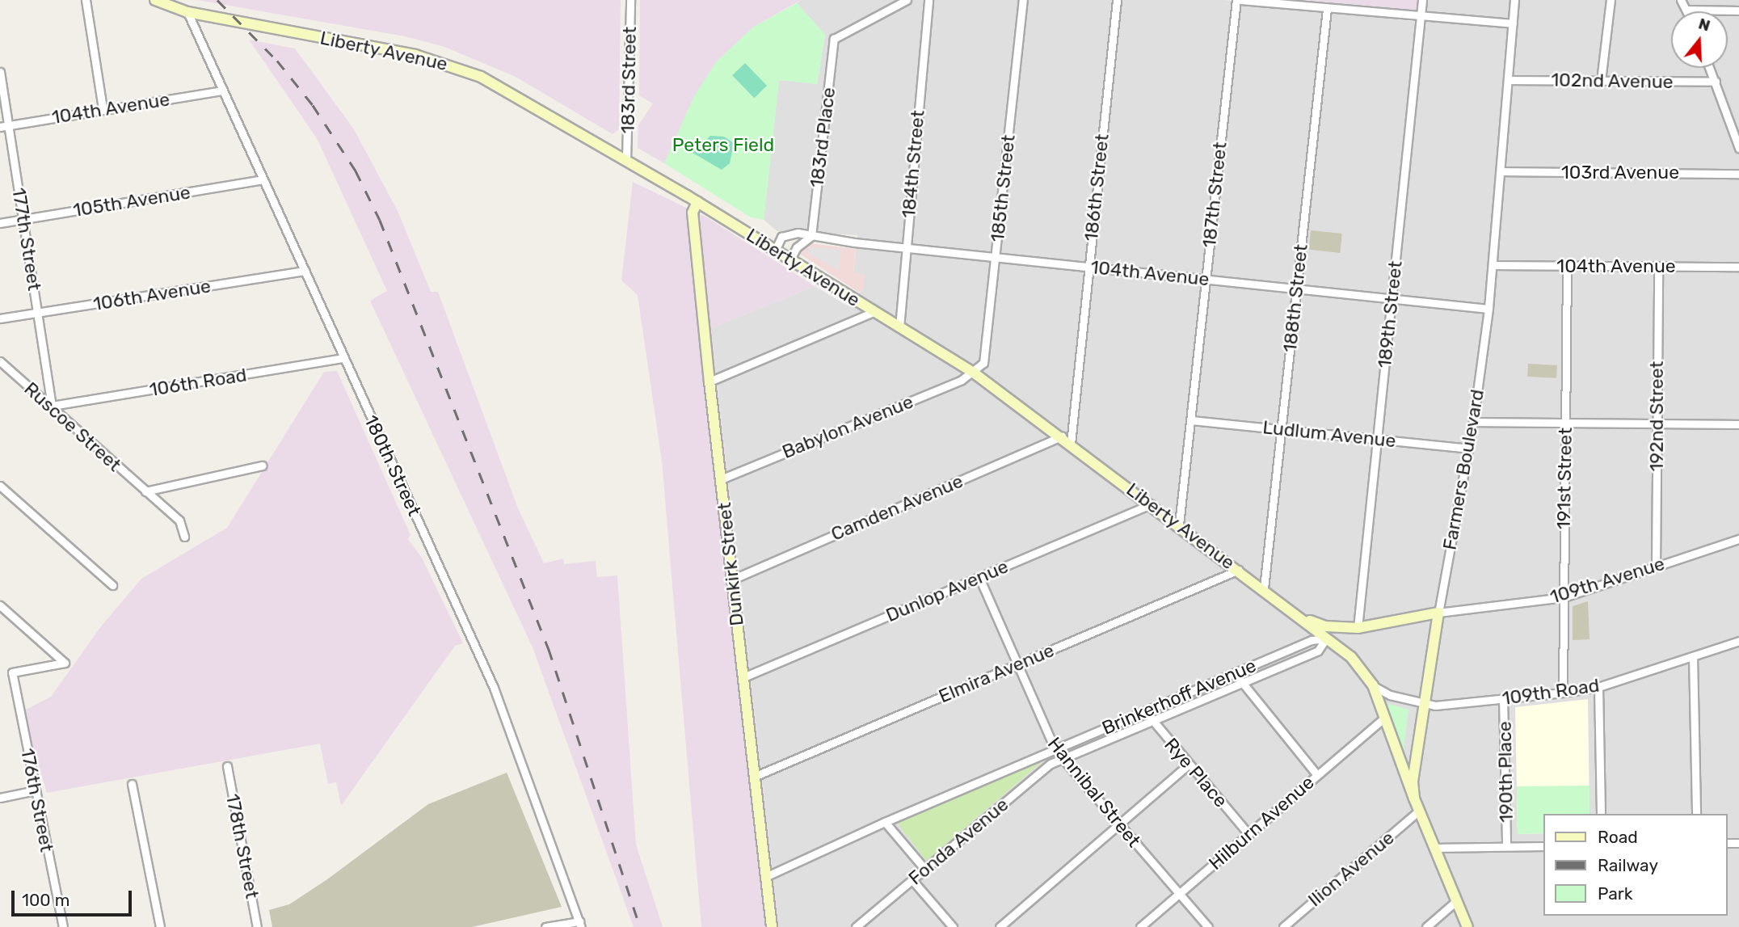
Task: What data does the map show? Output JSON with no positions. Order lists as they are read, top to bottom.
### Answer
{
  "streets": {
    "main road": ["Liberty Avenue", "Farmers Boulevard", "Dunkirk Street"],
    "street": [
      "183rd Street",
      "102nd Avenue",
      "104th Avenue",
      "183rd Place",
      "184th Street",
      "103rd Avenue",
      "186th Street",
      "185th Street",
      "187th Street",
      "105th Avenue",
      "177th Street",
      "106th Avenue",
      "188th Street",
      "189th Street",
      "106th Road",
      "192nd Street",
      "Ruscoe Street",
      "Babylon Avenue",
      "Ludlum Avenue",
      "180th Street",
      "191st Street",
      "Camden Avenue",
      "109th Avenue",
      "Dunlop Avenue",
      "Elmira Avenue",
      "109th Road",
      "Brinkerhoff Avenue",
      "190th Place",
      "Rye Place",
      "Hannibal Street",
      "176th Street",
      "Hilburn Avenue",
      "Fonda Avenue",
      "178th Street",
      "Ilion Avenue"
    ]
  },
  "crossings": [
    ["Liberty Avenue", "183rd Street"],
    ["Liberty Avenue", "104th Avenue"],
    ["Liberty Avenue", "184th Street"],
    ["Liberty Avenue", "186th Street"],
    ["Liberty Avenue", "185th Street"],
    ["Liberty Avenue", "187th Street"],
    ["Liberty Avenue", "188th Street"],
    ["Liberty Avenue", "Babylon Avenue"],
    ["Liberty Avenue", "180th Street"],
    ["Liberty Avenue", "Farmers Boulevard"],
    ["Liberty Avenue", "Camden Avenue"],
    ["Liberty Avenue", "Dunkirk Street"],
    ["Liberty Avenue", "Dunlop Avenue"],
    ["Liberty Avenue", "Elmira Avenue"],
    ["Liberty Avenue", "109th Road"],
    ["Liberty Avenue", "Brinkerhoff Avenue"],
    ["Liberty Avenue", "Hilburn Avenue"],
    ["102nd Avenue", "Farmers Boulevard"],
    ["104th Avenue", "183rd Place"],
    ["104th Avenue", "184th Street"],
    ["104th Avenue", "186th Street"],
    ["104th Avenue", "185th Street"],
    ["104th Avenue", "187th Street"],
    ["104th Avenue", "177th Street"],
    ["104th Avenue", "188th Street"],
    ["104th Avenue", "189th Street"],
    ["104th Avenue", "192nd Street"],
    ["104th Avenue", "180th Street"],
    ["104th Avenue", "Farmers Boulevard"],
    ["104th Avenue", "191st Street"],
    ["103rd Avenue", "Farmers Boulevard"],
    ["185th Street", "Babylon Avenue"],
    ["187th Street", "Ludlum Avenue"],
    ["105th Avenue", "177th Street"],
    ["105th Avenue", "180th Street"],
    ["177th Street", "106th Avenue"],
    ["177th Street", "106th Road"],
    ["177th Street", "Ruscoe Street"],
    ["106th Avenue", "180th Street"],
    ["188th Street", "Ludlum Avenue"],
    ["189th Street", "Ludlum Avenue"],
    ["106th Road", "Ruscoe Street"],
    ["106th Road", "180th Street"],
    ["192nd Street", "109th Avenue"],
    ["Babylon Avenue", "Dunkirk Street"],
    ["Ludlum Avenue", "Farmers Boulevard"],
    ["Farmers Boulevard", "109th Avenue"],
    ["Farmers Boulevard", "109th Road"],
    ["Farmers Boulevard", "Ilion Avenue"],
    ["191st Street", "109th Avenue"],
    ["191st Street", "109th Road"],
    ["Camden Avenue", "Dunkirk Street"],
    ["Dunkirk Street", "Dunlop Avenue"],
    ["Dunkirk Street", "Elmira Avenue"],
    ["Dunkirk Street", "Brinkerhoff Avenue"],
    ["Dunlop Avenue", "Hannibal Street"],
    ["Elmira Avenue", "Hannibal Street"],
    ["109th Road", "190th Place"],
    ["Brinkerhoff Avenue", "Rye Place"],
    ["Brinkerhoff Avenue", "Hannibal Street"],
    ["Brinkerhoff Avenue", "Fonda Avenue"],
    ["Rye Place", "Hilburn Avenue"],
    ["Hannibal Street", "Hilburn Avenue"],
    ["Hannibal Street", "Fonda Avenue"]
  ],
  "parks": ["Peters Field"],
  "legend": ["Road", "Railway", "Park"],
  "scale_bar": "100 m",
  "north": "top"
}
